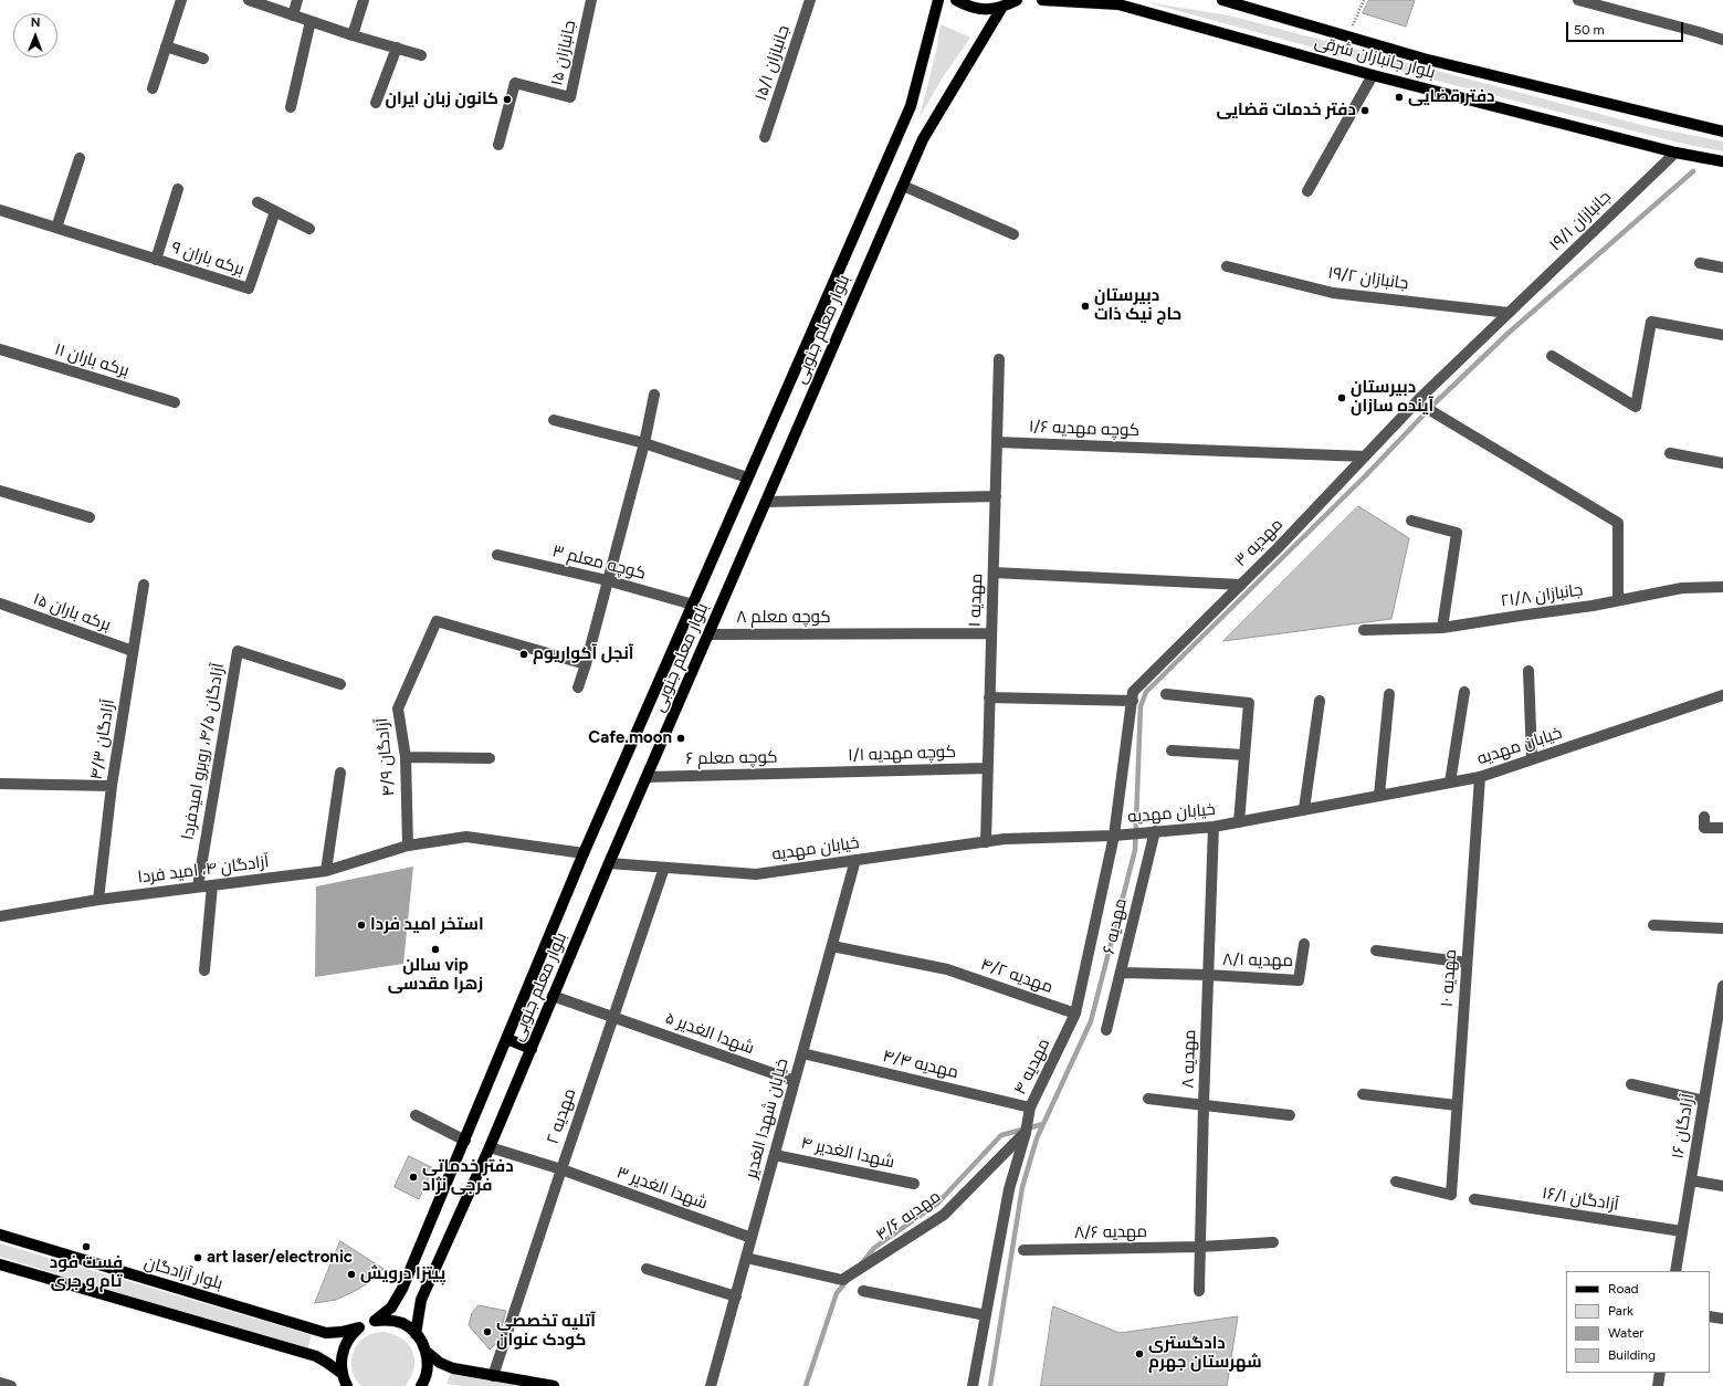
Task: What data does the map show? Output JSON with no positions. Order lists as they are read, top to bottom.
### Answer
{
  "streets": {
    "main road": ["بلوار جانبازان شرقی", "بلوار معلم جنوبی", "بلوار آزادگان"],
    "street": [
      "جانبازان ۱۵",
      "جانبازان ۱۵/۱",
      "جانبازان ۱۹/۱",
      "برکه باران ۹",
      "جانبازان ۱۹/۲",
      "برکه باران ۱۱",
      "کوچه مهدیه ۱/۶",
      "مهدیه ۳",
      "کوچه معلم ۳",
      "جانبازان ۲۱/۸",
      "مهدیه ۱",
      "برکه باران ۱۵",
      "کوچه معلم ۸",
      "آزادگان ۴/۳",
      "خیابان مهدیه",
      "آزادگان ۴/۵، روبرو امیدفردا",
      "کوچه مهدیه ۱/۱",
      "آزادگان ۴/۹",
      "کوچه معلم ۶",
      "آزادگان ۴، امید فردا",
      "مهدیه ۶",
      "مهدیه ۸/۱",
      "مهدیه ۴/۲",
      "مهدیه ۱۰",
      "شهدا الغدیر ۵",
      "مهدیه ۸",
      "مهدیه ۴/۴",
      "مهدیه ۴",
      "مهدیه ۲",
      "خیابان شهدا الغدیر",
      "آزادگان ۱۶",
      "شهدا الغدیر ۴",
      "شهدا الغدیر ۳",
      "آزادگان ۱۶/۱",
      "مهدیه ۴/۶",
      "مهدیه ۸/۶"
    ]
  },
  "crossings": [
    ["بلوار جانبازان شرقی", "جانبازان ۱۹/۱"],
    ["جانبازان ۱۹/۱", "جانبازان ۱۹/۲"],
    ["جانبازان ۱۹/۱", "مهدیه ۳"],
    ["جانبازان ۱۹/۲", "مهدیه ۳"],
    ["بلوار معلم جنوبی", "کوچه معلم ۳"],
    ["بلوار معلم جنوبی", "کوچه معلم ۸"],
    ["بلوار معلم جنوبی", "خیابان مهدیه"],
    ["بلوار معلم جنوبی", "کوچه معلم ۶"],
    ["بلوار معلم جنوبی", "آزادگان ۴، امید فردا"],
    ["بلوار معلم جنوبی", "شهدا الغدیر ۵"],
    ["بلوار معلم جنوبی", "شهدا الغدیر ۳"],
    ["بلوار معلم جنوبی", "بلوار آزادگان"],
    ["کوچه مهدیه ۱/۶", "مهدیه ۳"],
    ["کوچه مهدیه ۱/۶", "مهدیه ۱"],
    ["مهدیه ۳", "خیابان مهدیه"],
    ["مهدیه ۳", "مهدیه ۴"],
    ["مهدیه ۱", "کوچه معلم ۸"],
    ["مهدیه ۱", "خیابان مهدیه"],
    ["مهدیه ۱", "کوچه مهدیه ۱/۱"],
    ["برکه باران ۱۵", "آزادگان ۴/۳"],
    ["آزادگان ۴/۳", "آزادگان ۴، امید فردا"],
    ["خیابان مهدیه", "مهدیه ۶"],
    ["خیابان مهدیه", "مهدیه ۱۰"],
    ["خیابان مهدیه", "مهدیه ۸"],
    ["خیابان مهدیه", "مهدیه ۴"],
    ["خیابان مهدیه", "مهدیه ۲"],
    ["خیابان مهدیه", "خیابان شهدا الغدیر"],
    ["آزادگان ۴/۵، روبرو امیدفردا", "آزادگان ۴، امید فردا"],
    ["کوچه مهدیه ۱/۱", "کوچه معلم ۶"],
    ["آزادگان ۴/۹", "آزادگان ۴، امید فردا"],
    ["مهدیه ۸/۱", "مهدیه ۸"],
    ["مهدیه ۴/۲", "مهدیه ۴"],
    ["مهدیه ۴/۲", "خیابان شهدا الغدیر"],
    ["شهدا الغدیر ۵", "مهدیه ۲"],
    ["شهدا الغدیر ۵", "خیابان شهدا الغدیر"],
    ["مهدیه ۸", "مهدیه ۸/۶"],
    ["مهدیه ۴/۴", "مهدیه ۴"],
    ["مهدیه ۴/۴", "خیابان شهدا الغدیر"],
    ["مهدیه ۴", "مهدیه ۴/۶"],
    ["مهدیه ۲", "شهدا الغدیر ۳"],
    ["خیابان شهدا الغدیر", "شهدا الغدیر ۴"],
    ["خیابان شهدا الغدیر", "شهدا الغدیر ۳"],
    ["خیابان شهدا الغدیر", "مهدیه ۴/۶"],
    ["آزادگان ۱۶", "آزادگان ۱۶/۱"]
  ],
  "places": [
    "دفتر قضایی",
    "کانون زبان ایران",
    "دفتر خدمات قضایی",
    "دبیرستان حاج نیک ذات",
    "دبیرستان آینده سازان",
    "آنجل آکواریوم",
    "Cafe.moon",
    "استخر امید فردا",
    "سالن vip زهرا مقدسی",
    "دفتر خدماتی فرجی نژاد",
    "فست فود تام و جرى",
    "art laser/electronic",
    "پیتزا درویش",
    "آتلیه تخصصی کودک عنوان",
    "دادگستری شهرستان جهرم"
  ],
  "legend": [
    "Road",
    "Park",
    "Water",
    "Building"
  ],
  "scale_bar": "50 m",
  "north": "top"
}
